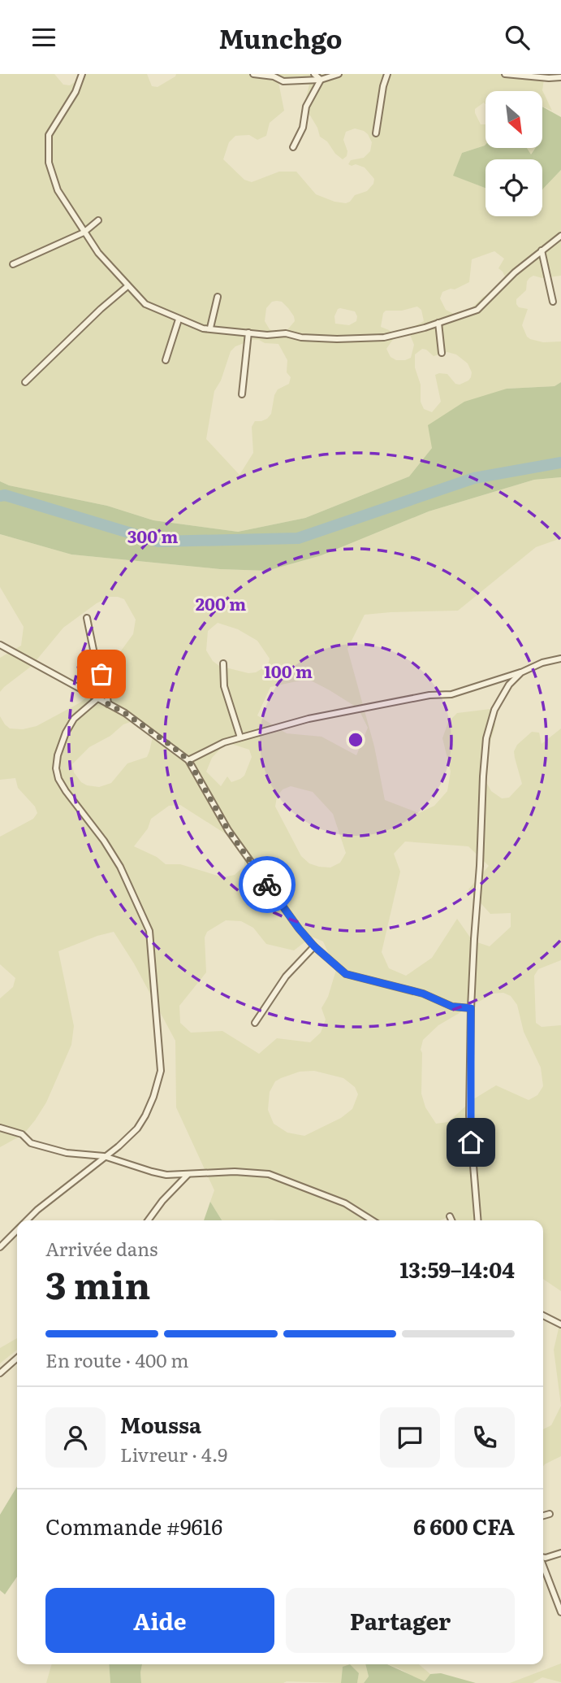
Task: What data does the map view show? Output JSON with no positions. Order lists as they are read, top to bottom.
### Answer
{
  "north": "bottom right",
  "page": {
    "header": "Munchgo",
    "heading": ["3 min", "Arrivée dans", "13:59–14:04"],
    "panel": [
      "Moussa",
      "Livreur · 4.9",
      "Commande #9616",
      "6 600 CFA"
    ],
    "bar": "En route · 400 m",
    "buttons": ["Aide", "Partager"]
  },
  "rings": ["300 m", "200 m", "100 m"]
}
